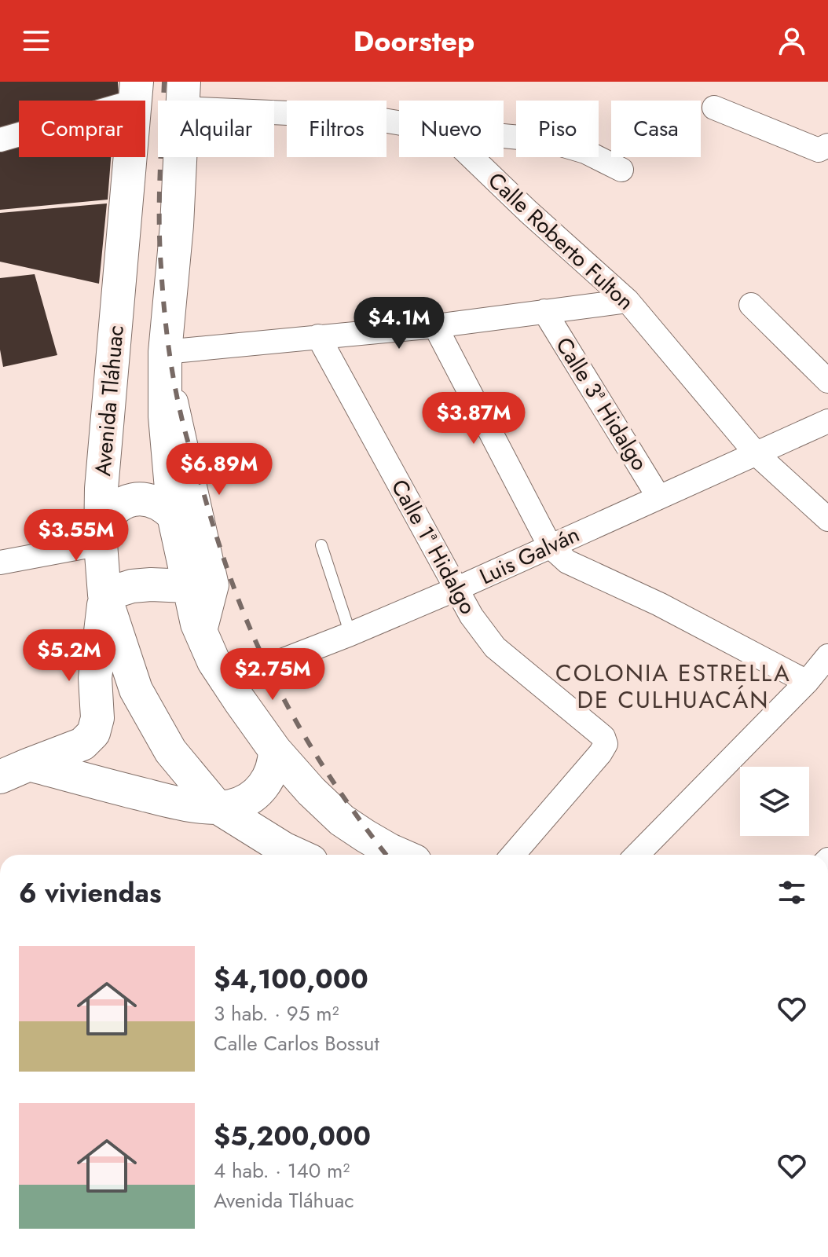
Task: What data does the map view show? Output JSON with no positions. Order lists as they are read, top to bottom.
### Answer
{
  "streets": {
    "main road": ["Avenida Tláhuac"],
    "street": [
      "Calle Roberto Fulton",
      "Calle 3ª Hidalgo",
      "Calle 1ª Hidalgo",
      "Luis Galván"
    ]
  },
  "crossings": [
    ["Calle Roberto Fulton", "Luis Galván"],
    ["Calle 3ª Hidalgo", "Luis Galván"],
    ["Calle 1ª Hidalgo", "Luis Galván"]
  ],
  "districts": ["COLONIA ESTRELLA DE CULHUACÁN"],
  "page": {
    "header": "Doorstep",
    "chip": [
      "Comprar",
      "Alquilar",
      "Filtros",
      "Nuevo",
      "Piso",
      "Casa"
    ],
    "price": [
      "$4.1M",
      "$3.87M",
      "$6.89M",
      "$3.55M",
      "$5.2M",
      "$2.75M"
    ],
    "heading": "6 viviendas",
    "list": [
      {
        "name": "$4,100,000",
        "note": "3 hab. · 95 m² · Calle Carlos Bossut"
      },
      {
        "name": "$5,200,000",
        "note": "4 hab. · 140 m² · Avenida Tláhuac"
      }
    ]
  }
}
